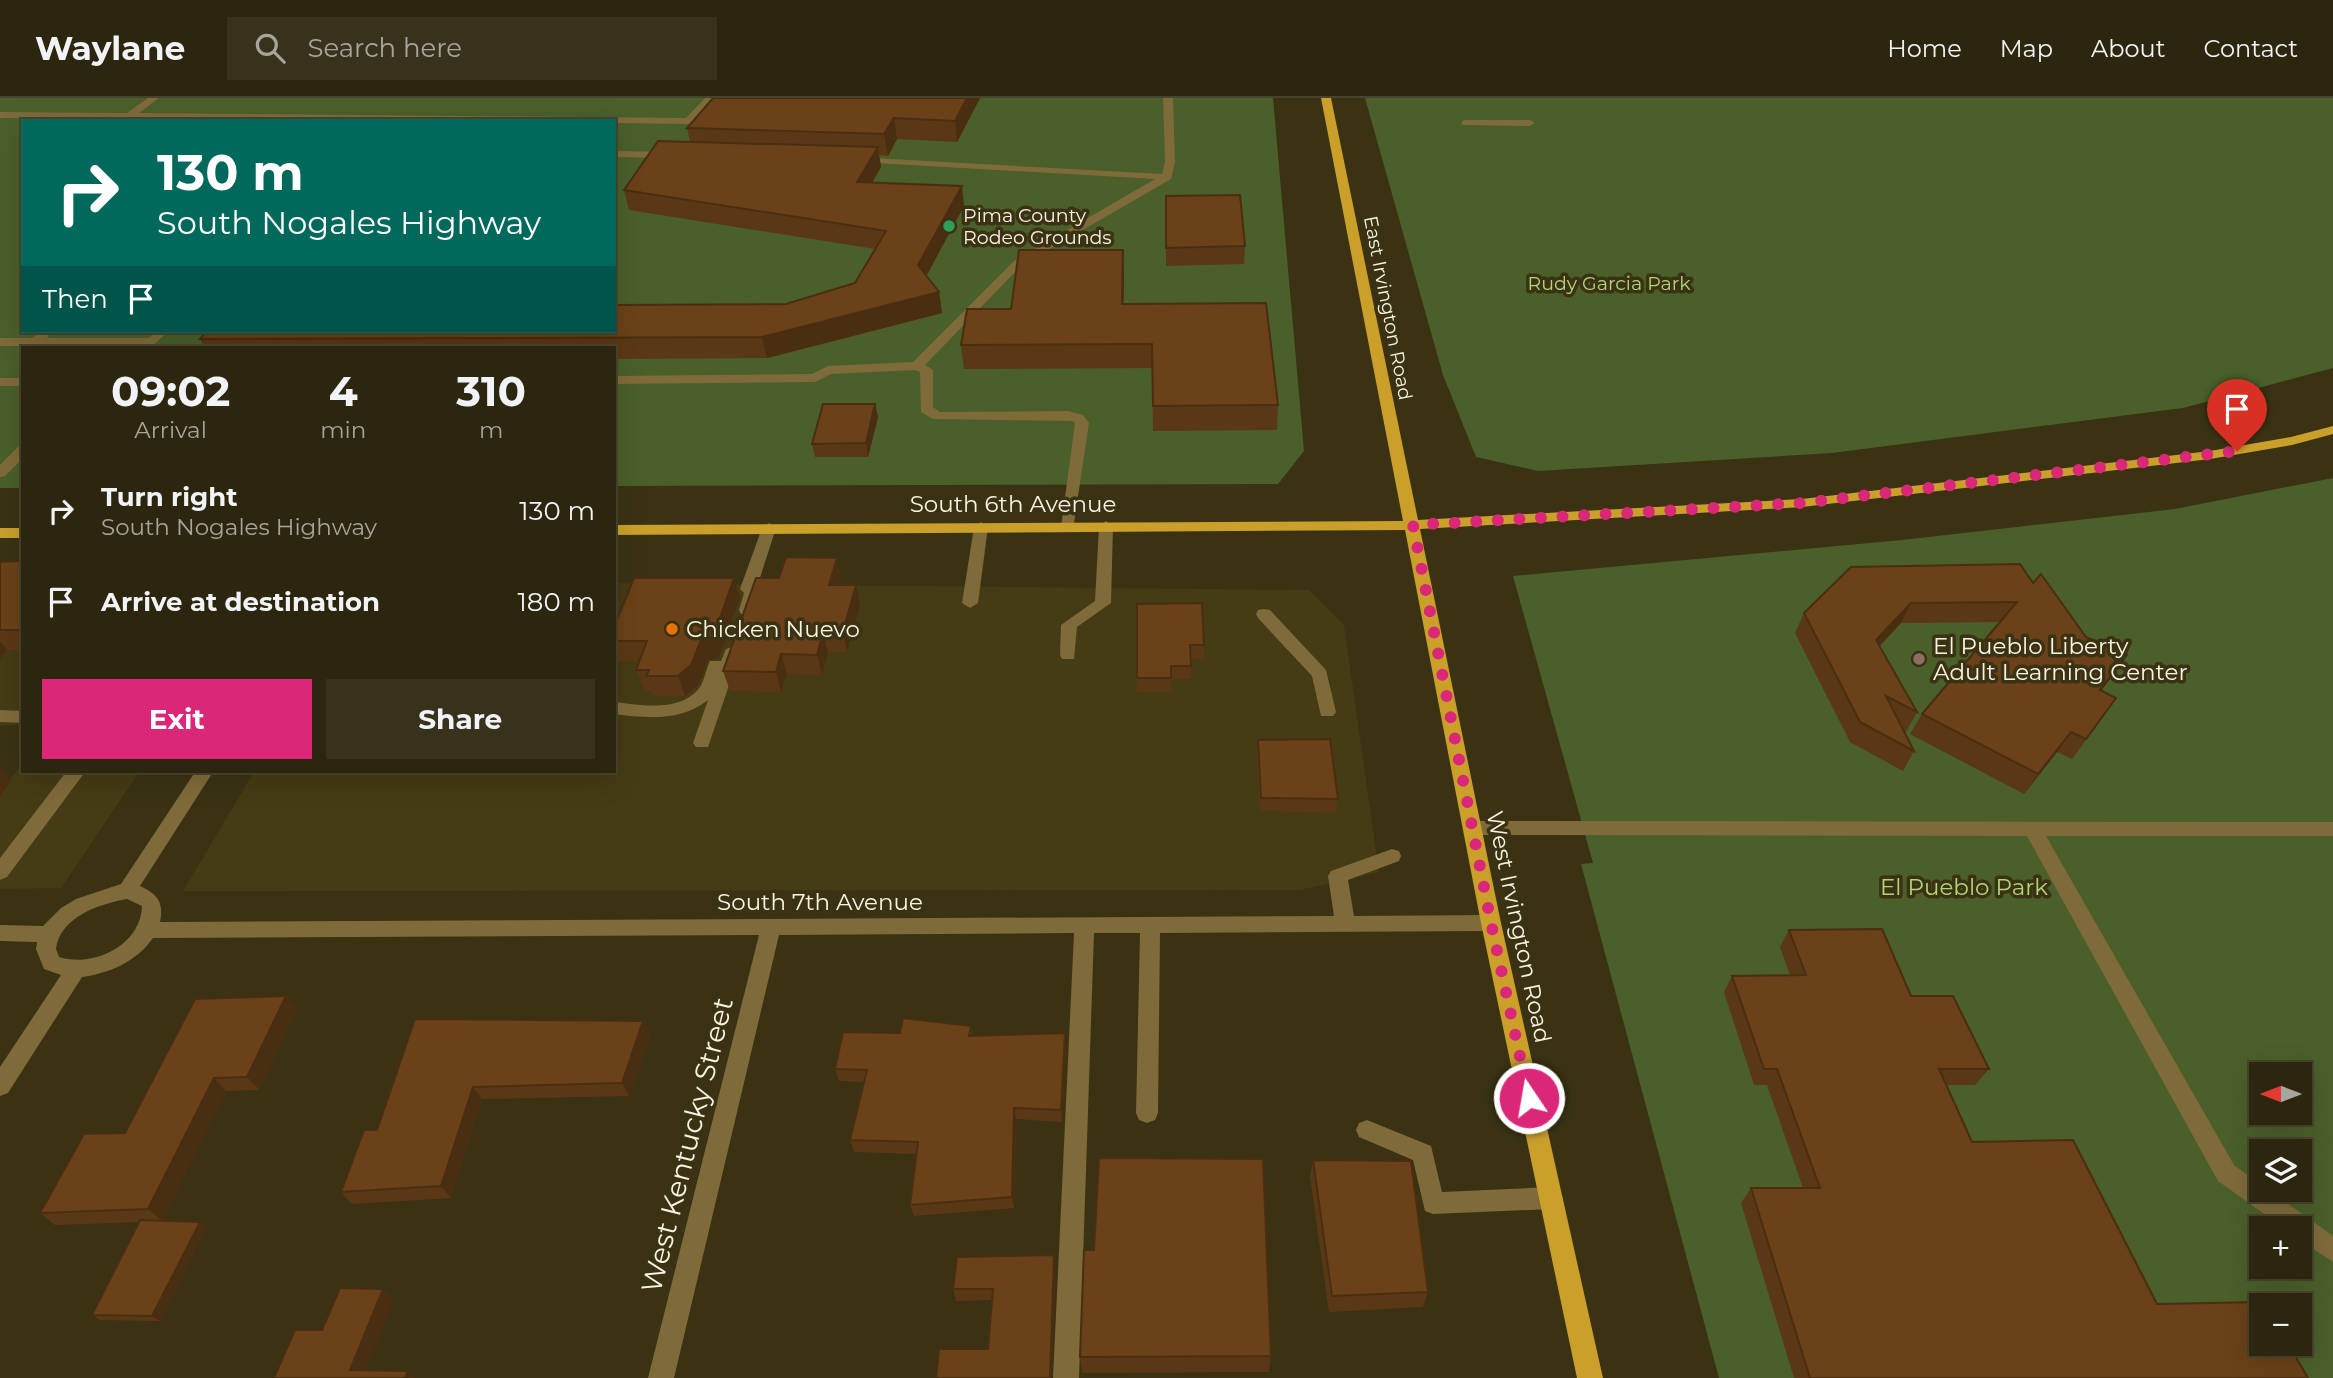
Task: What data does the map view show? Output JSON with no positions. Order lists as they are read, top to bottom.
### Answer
{
  "streets": {
    "main road": ["East Irvington Road", "South 6th Avenue", "West Irvington Road"],
    "street": ["South 7th Avenue", "West Kentucky Street"]
  },
  "crossings": [
    ["East Irvington Road", "South 6th Avenue"],
    ["East Irvington Road", "West Irvington Road"],
    ["South 6th Avenue", "West Irvington Road"],
    ["South 7th Avenue", "West Irvington Road"],
    ["South 7th Avenue", "West Kentucky Street"]
  ],
  "parks": ["Rudy Garcia Park", "El Pueblo Park"],
  "places": ["Pima County Rodeo Grounds", "Chicken Nuevo", "El Pueblo Liberty Adult Learning Center"],
  "north": "left",
  "page": {
    "header": "Waylane",
    "search": "Search here",
    "nav": [
      "Home",
      "Map",
      "About",
      "Contact"
    ],
    "turn": ["130 m", "South Nogales Highway"],
    "then": "Then",
    "eta": [
      "09:02",
      "Arrival",
      "4",
      "min",
      "310",
      "m"
    ],
    "list": [
      {
        "name": "Turn right",
        "note": "South Nogales Highway",
        "value": "130 m"
      },
      {
        "name": "Arrive at destination",
        "value": "180 m"
      }
    ],
    "buttons": ["Exit", "Share"],
    "map_buttons": ["+", "−"]
  }
}
